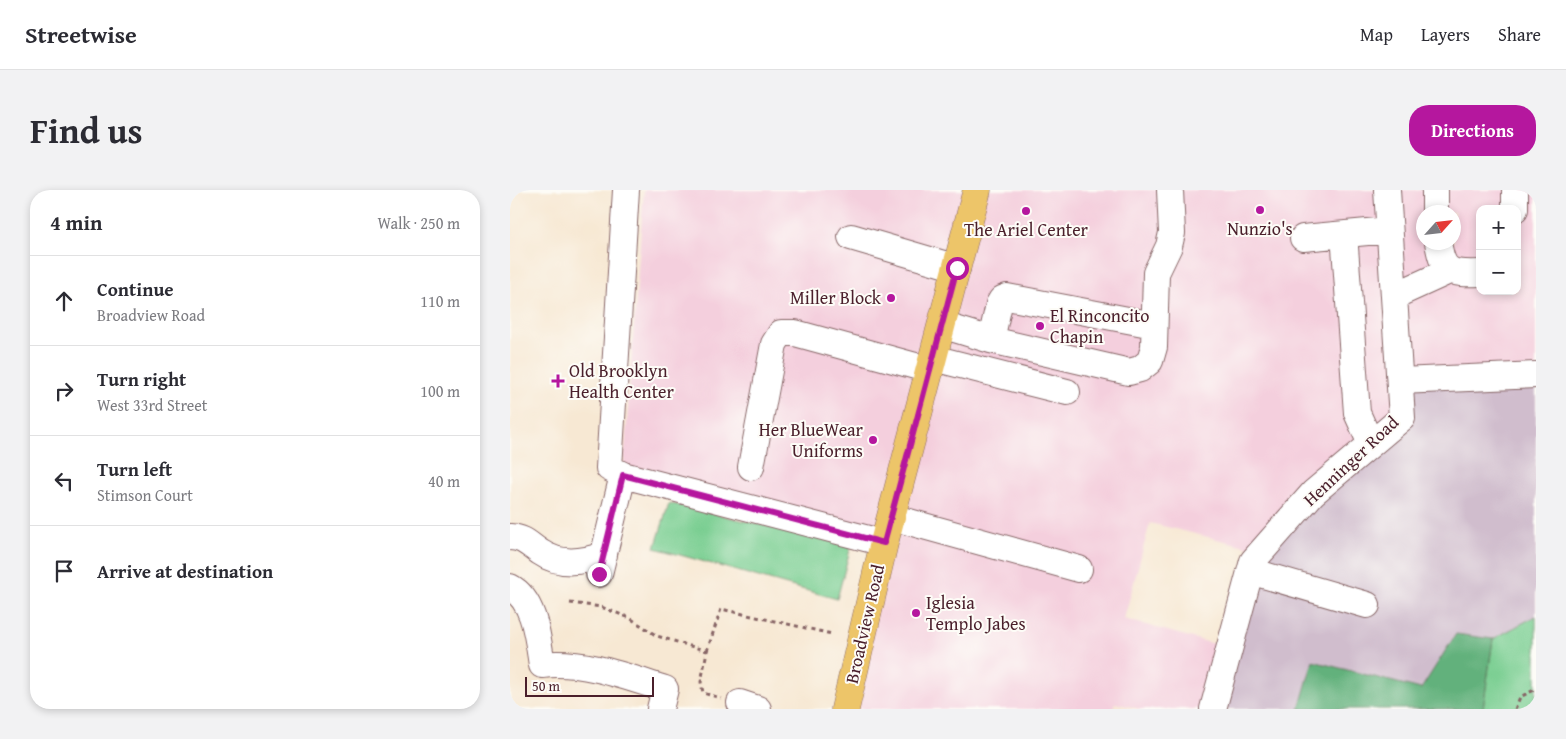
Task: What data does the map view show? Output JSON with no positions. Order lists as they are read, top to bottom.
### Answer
{
  "streets": {
    "main road": ["Broadview Road"],
    "street": ["Henninger Road"]
  },
  "places": {
    "other": [
      "Nunzio's",
      "The Ariel Center",
      "Miller Block",
      "El Rinconcito Chapin",
      "Her BlueWear Uniforms",
      "Iglesia Templo Jabes"
    ],
    "health": ["Old Brooklyn Health Center"]
  },
  "scale_bar": "50 m",
  "north": "top right",
  "page": {
    "header": "Streetwise",
    "nav": ["Map", "Layers", "Share"],
    "title": "Find us",
    "buttons": "Directions",
    "heading": ["4 min", "Walk · 250 m"],
    "map_buttons": ["+", "−"],
    "list": [
      ["Continue", "Broadview Road", "110 m"],
      ["Turn right", "West 33rd Street", "100 m"],
      ["Turn left", "Stimson Court", "40 m"],
      "Arrive at destination"
    ],
    "scale": "50 m"
  }
}
